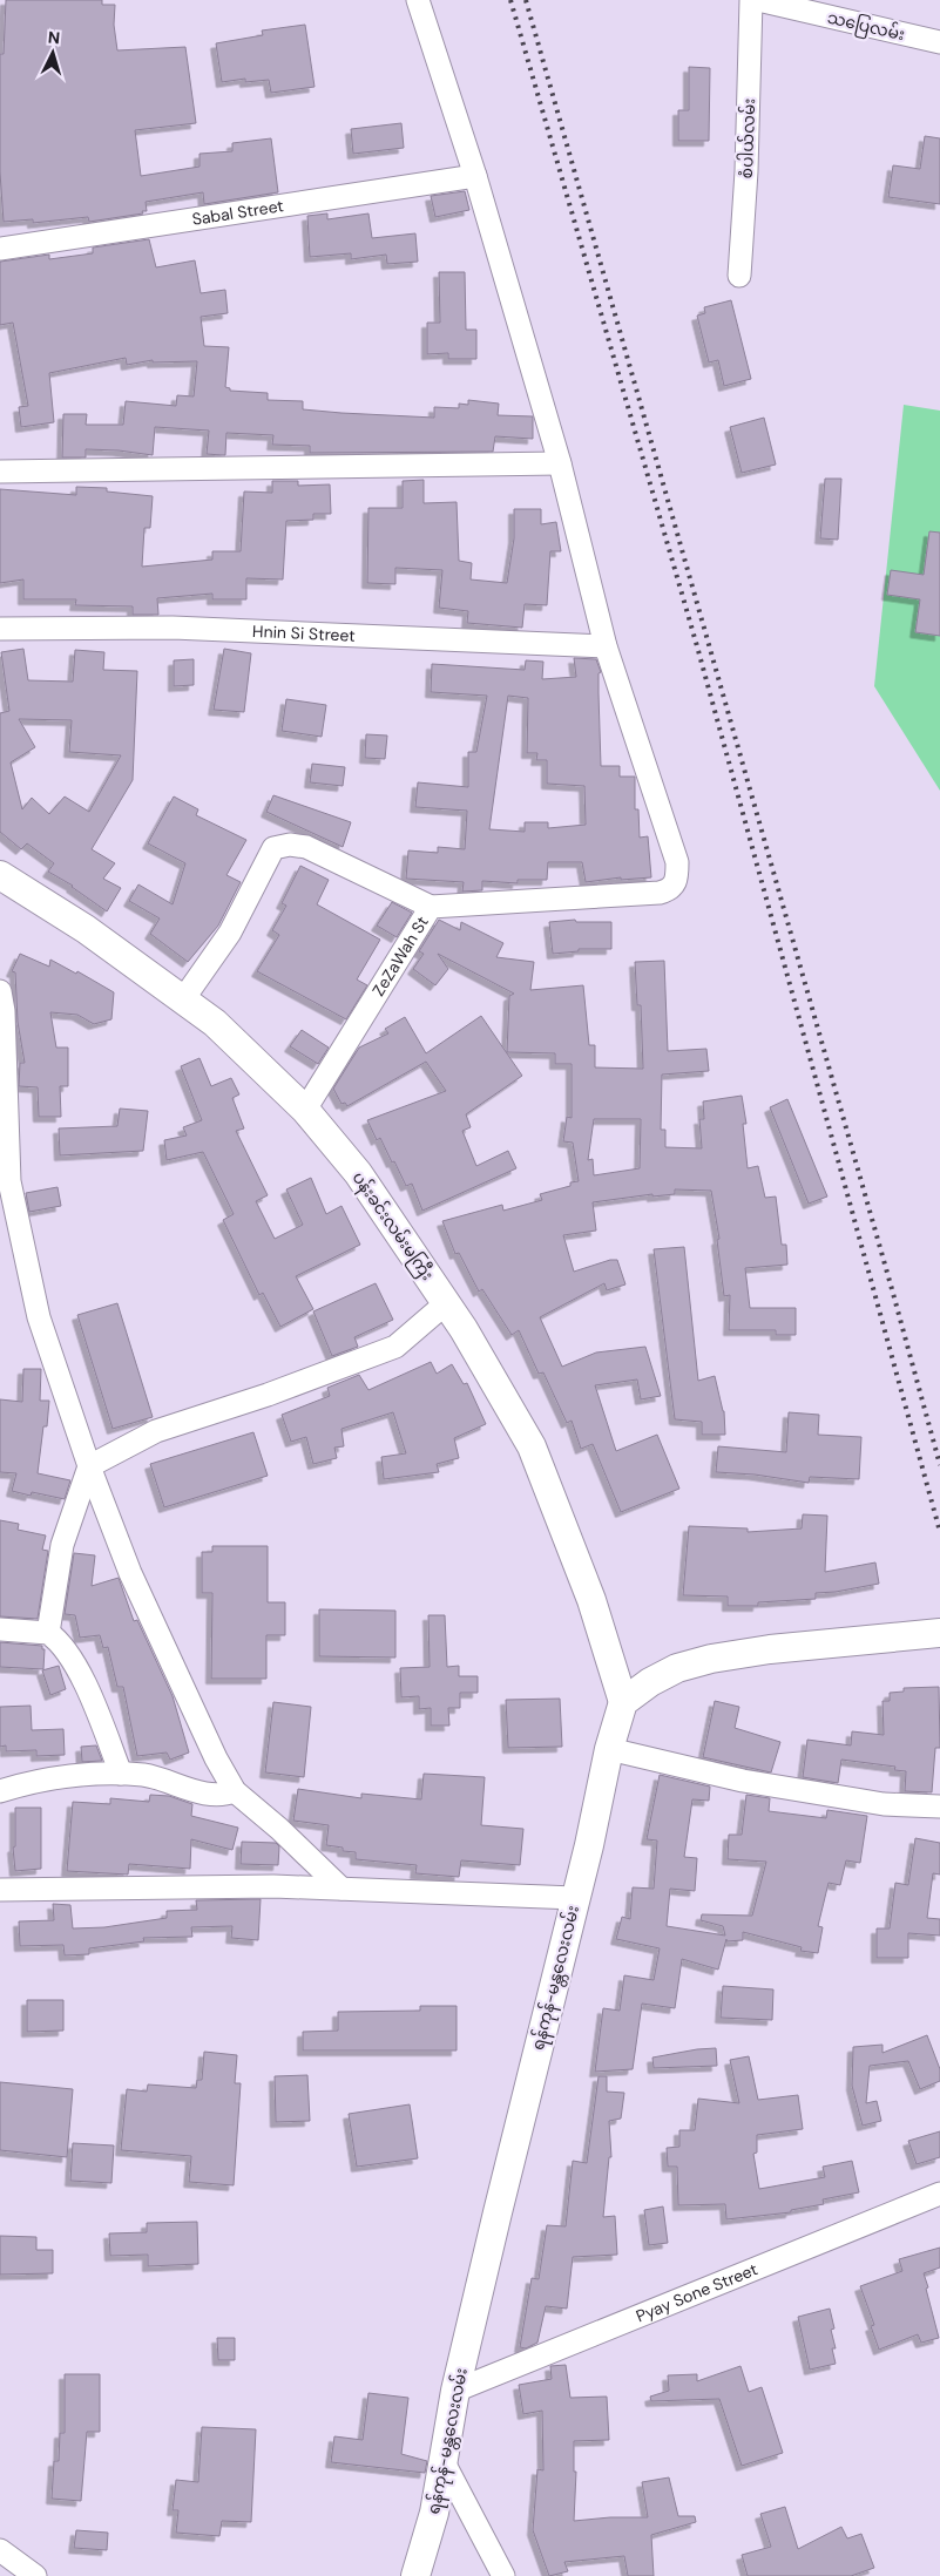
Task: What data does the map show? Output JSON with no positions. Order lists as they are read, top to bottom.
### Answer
{
  "streets": {
    "main road": ["ပန်းခင်းလမ်းမကြီး", "ရန်ကုန်-မန္တလေးလမ်း"],
    "street": [
      "သပြေလမ်း",
      "စံပါယ်လမ်း",
      "Sabal Street",
      "Hnin Si Street",
      "ZeZaWah St",
      "Pyay Sone Street"
    ]
  },
  "crossings": [
    ["Hnin Si Street", "ZeZaWah St"],
    ["ZeZaWah St", "ပန်းခင်းလမ်းမကြီး"],
    ["ပန်းခင်းလမ်းမကြီး", "ရန်ကုန်-မန္တလေးလမ်း"],
    ["ရန်ကုန်-မန္တလေးလမ်း", "Pyay Sone Street"]
  ],
  "north": "top"
}
